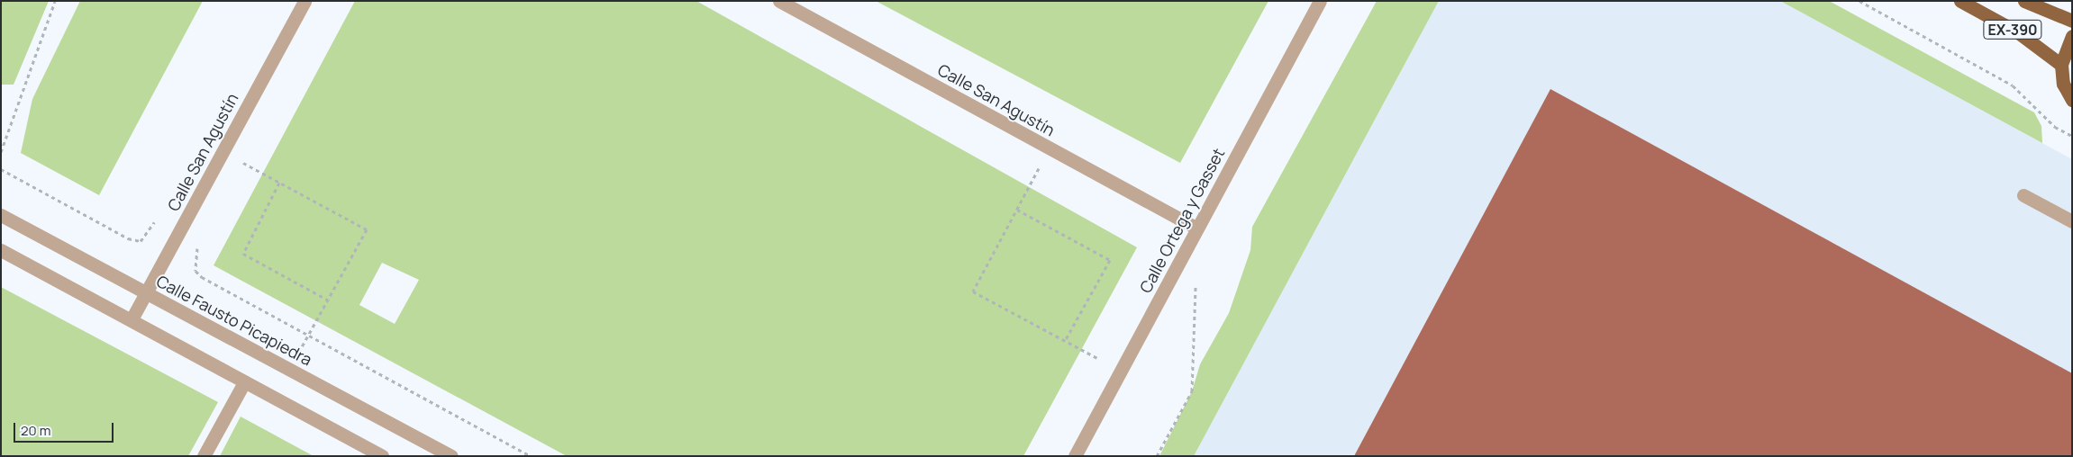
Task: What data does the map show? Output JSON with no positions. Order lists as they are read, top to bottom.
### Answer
{
  "streets": {
    "main road": ["EX-390"],
    "street": ["Calle San Agustín", "Calle Ortega y Gasset", "Calle Fausto Picapiedra"]
  },
  "crossings": [
    ["Calle San Agustín", "Calle Ortega y Gasset"],
    ["Calle San Agustín", "Calle Fausto Picapiedra"]
  ],
  "scale_bar": "20 m"
}
